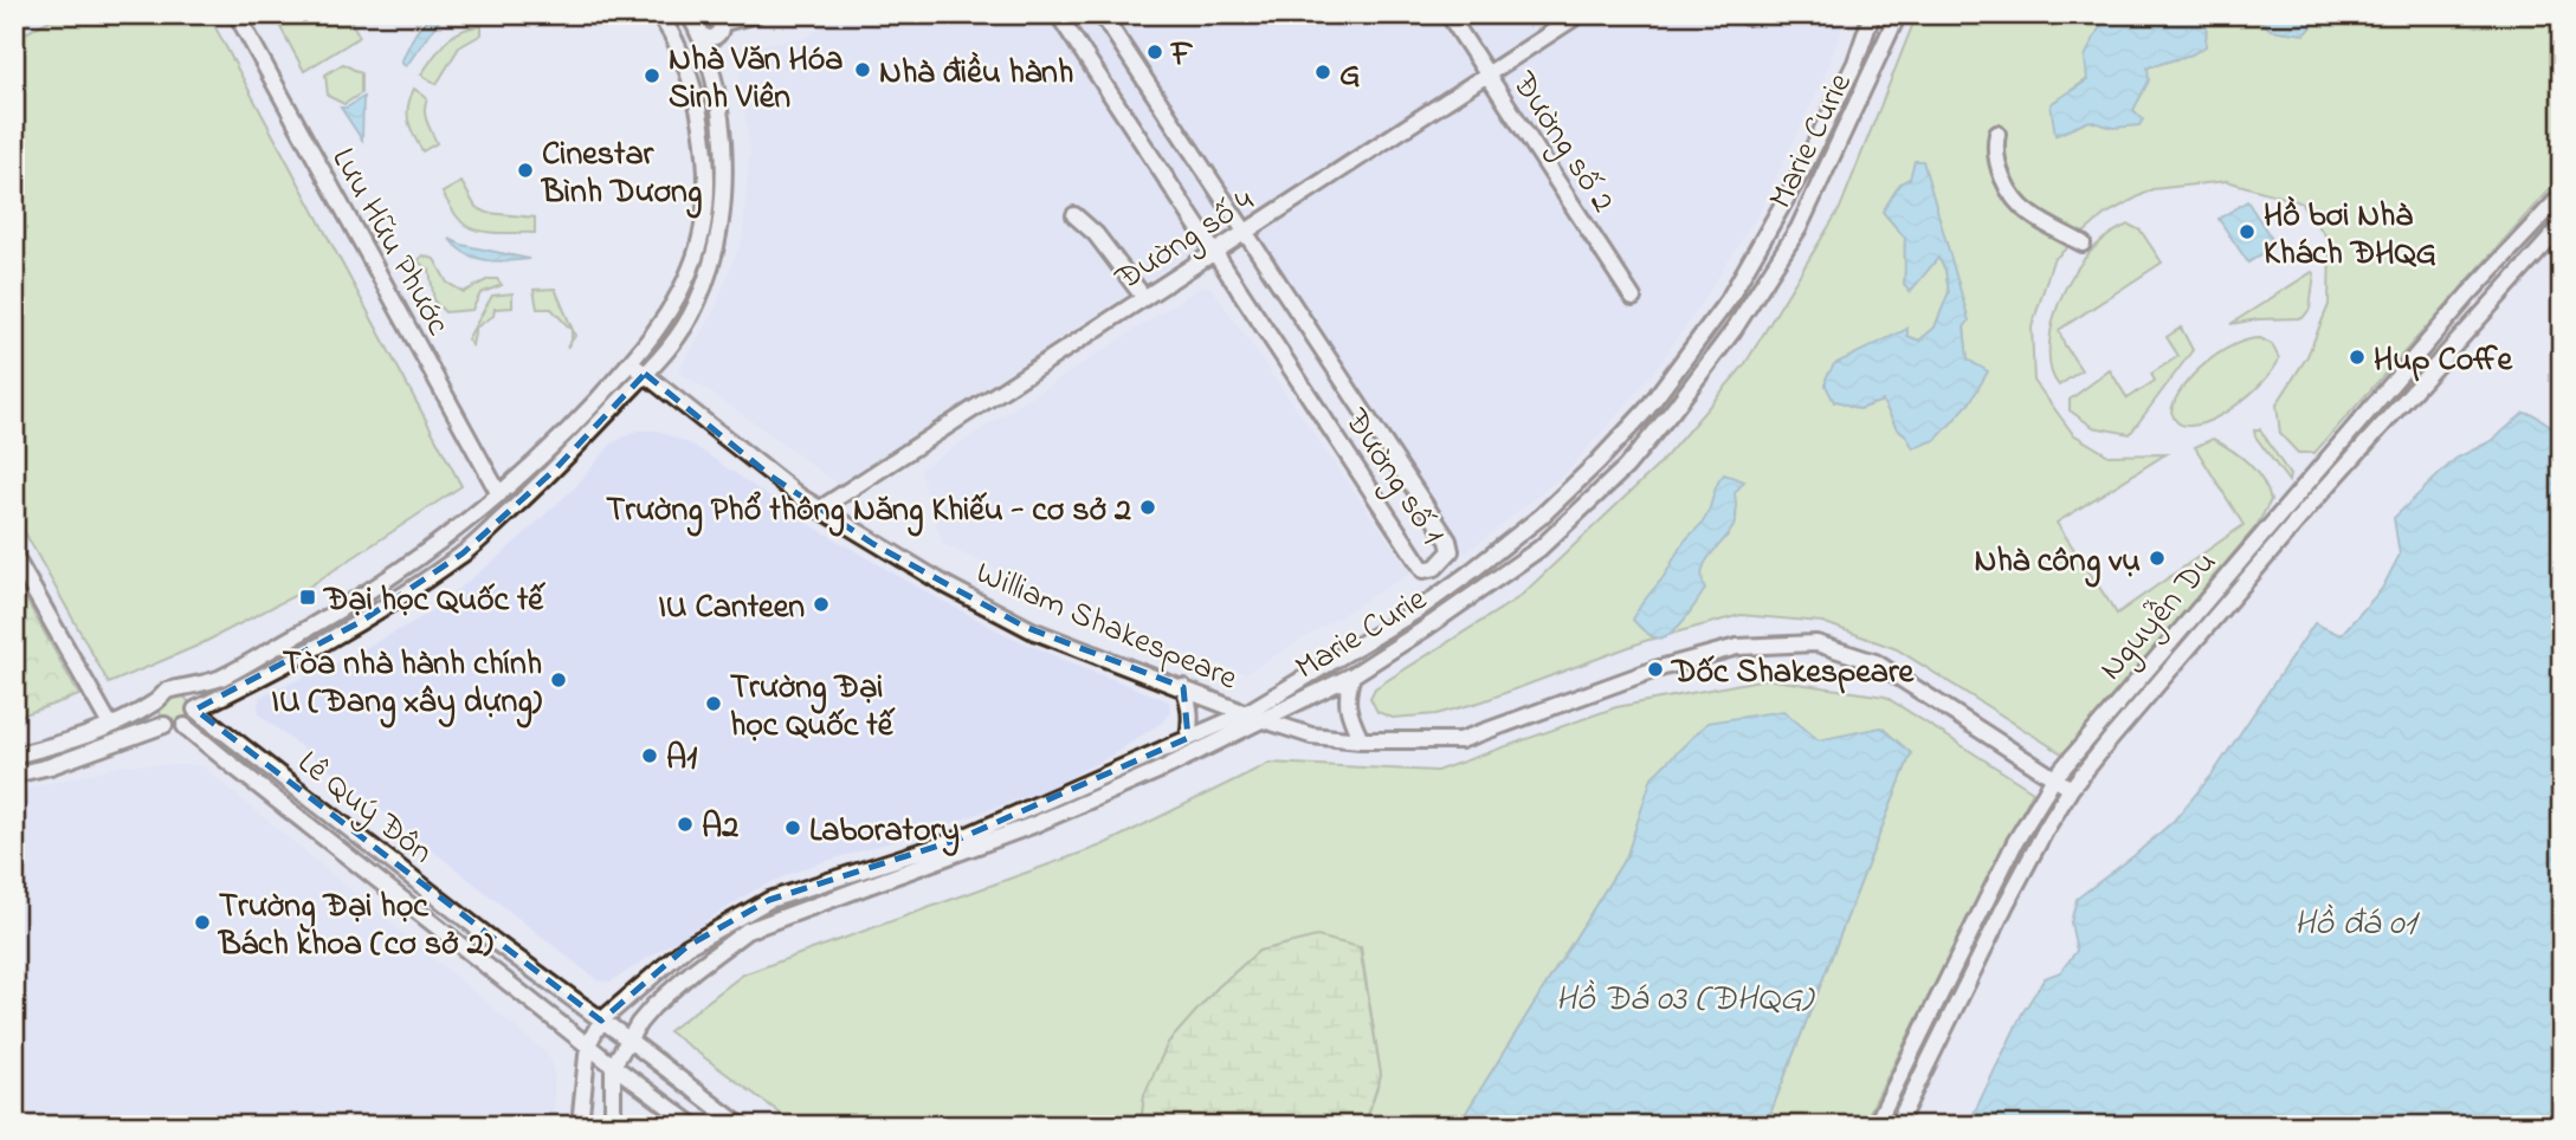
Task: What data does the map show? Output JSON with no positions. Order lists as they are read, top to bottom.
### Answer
{
  "streets": {
    "street": [
      "Marie Curie",
      "Đường số 2",
      "Đường số 4",
      "Lưu Hữu Phước",
      "Đường số 1",
      "Nguyễn Du",
      "William Shakespeare",
      "Lê Quý Đôn"
    ]
  },
  "crossings": [
    ["Marie Curie", "William Shakespeare"],
    ["Marie Curie", "Lê Quý Đôn"],
    ["Đường số 2", "Đường số 4"],
    ["Đường số 4", "Đường số 1"],
    ["Đường số 4", "William Shakespeare"],
    ["Nguyễn Du", "William Shakespeare"]
  ],
  "water": ["Hồ đá 01", "Hồ Đá 03 (ĐHQG)"],
  "places": {
    "other": [
      "F",
      "Nhà điều hành",
      "G",
      "Nhà Văn Hóa Sinh Viên",
      "Cinestar Bình Dương",
      "Hồ bơi Nhà Khách ĐHQG",
      "Hup Coffe",
      "Trường Phổ thông Năng Khiếu - cơ sở 2",
      "Nhà công vụ",
      "IU Canteen",
      "Dốc Shakespeare",
      "Tòa nhà hành chính IU (Đang xây dựng)",
      "Trường Đại học Quốc tế",
      "A1",
      "A2",
      "Laboratory",
      "Trường Đại học Bách khoa (cơ sở 2)"
    ],
    "transit": ["Đại học Quốc tế"]
  }
}
